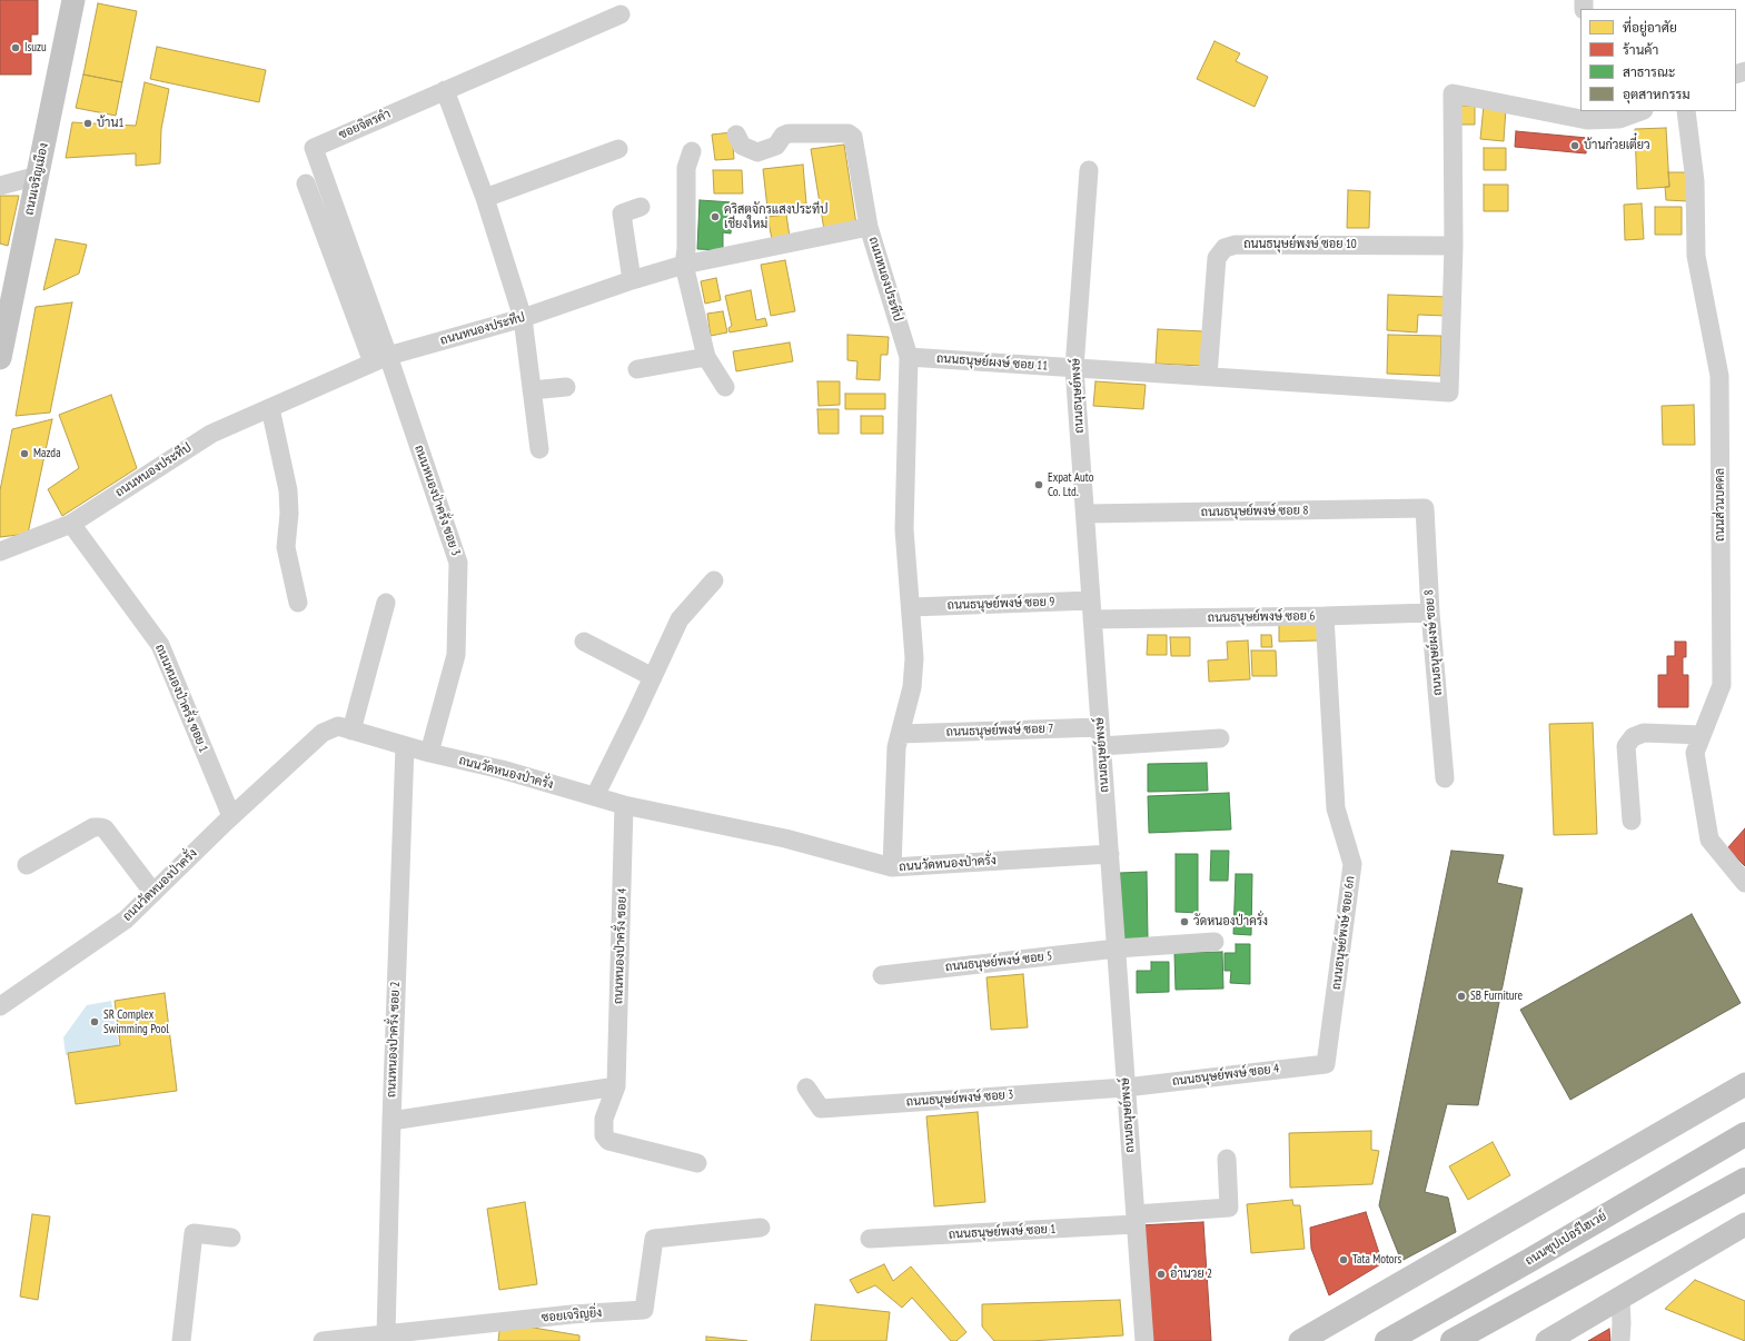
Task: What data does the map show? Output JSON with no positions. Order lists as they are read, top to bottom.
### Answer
{
  "streets": {
    "highway": ["ถนนซุปเปอร์ไฮเวย์"],
    "main road": ["ถนนเจริญเมือง"],
    "street": [
      "ซอยจิตรคำ",
      "ถนนธนุษย์พงษ์ ซอย 10",
      "ถนนหนองประทีป",
      "ถนนธนุษย์ผงษ์ ซอย 11",
      "ถนนธนุษย์พงษ์",
      "ถนนหนองป่าครั่ง ซอย 3",
      "ถนนส่วนบคคล",
      "ถนนธนุษย์พงษ์ ซอย 8",
      "ถนนธนุษย์พงษ์ ซอย 9",
      "ถนนธนุษย์พงษ์ ซอย 6",
      "ถนนธนุษย์ผงษ์ ซอย 8",
      "ถนนหนองป่าครั่ง ซอย 1",
      "ถนนธนุษย์พงษ์ ซอย 7",
      "ถนนวัดหนองป่าครั่ง",
      "ถนนธนุษย์พงษ์ ซอย 6ก",
      "ถนนหนองป่าครั่ง ซอย 4",
      "ถนนธนุษย์พงษ์ ซอย 5",
      "ถนนหนองป่าครั่ง ซอย 2",
      "ถนนธนุษย์พงษ์ ซอย 4",
      "ถนนธนุษย์พงษ์ ซอย 3",
      "ถนนธนุษย์พงษ์ ซอย 1",
      "ซอยเจริญยิ่ง"
    ]
  },
  "crossings": [
    ["ซอยจิตรคำ", "ถนนหนองประทีป"],
    ["ซอยจิตรคำ", "ถนนหนองป่าครั่ง ซอย 3"],
    ["ถนนหนองประทีป", "ถนนธนุษย์ผงษ์ ซอย 11"],
    ["ถนนหนองประทีป", "ถนนหนองป่าครั่ง ซอย 3"],
    ["ถนนหนองประทีป", "ถนนธนุษย์พงษ์ ซอย 9"],
    ["ถนนหนองประทีป", "ถนนหนองป่าครั่ง ซอย 1"],
    ["ถนนหนองประทีป", "ถนนธนุษย์พงษ์ ซอย 7"],
    ["ถนนหนองประทีป", "ถนนวัดหนองป่าครั่ง"],
    ["ถนนธนุษย์ผงษ์ ซอย 11", "ถนนธนุษย์พงษ์"],
    ["ถนนธนุษย์พงษ์", "ถนนธนุษย์พงษ์ ซอย 8"],
    ["ถนนธนุษย์พงษ์", "ถนนธนุษย์พงษ์ ซอย 9"],
    ["ถนนธนุษย์พงษ์", "ถนนธนุษย์พงษ์ ซอย 6"],
    ["ถนนธนุษย์พงษ์", "ถนนธนุษย์พงษ์ ซอย 7"],
    ["ถนนธนุษย์พงษ์", "ถนนวัดหนองป่าครั่ง"],
    ["ถนนธนุษย์พงษ์", "ถนนธนุษย์พงษ์ ซอย 5"],
    ["ถนนธนุษย์พงษ์", "ถนนธนุษย์พงษ์ ซอย 4"],
    ["ถนนธนุษย์พงษ์", "ถนนธนุษย์พงษ์ ซอย 3"],
    ["ถนนธนุษย์พงษ์", "ถนนธนุษย์พงษ์ ซอย 1"],
    ["ถนนหนองป่าครั่ง ซอย 3", "ถนนวัดหนองป่าครั่ง"],
    ["ถนนธนุษย์พงษ์ ซอย 8", "ถนนธนุษย์ผงษ์ ซอย 8"],
    ["ถนนธนุษย์พงษ์ ซอย 6", "ถนนธนุษย์ผงษ์ ซอย 8"],
    ["ถนนธนุษย์พงษ์ ซอย 6", "ถนนธนุษย์พงษ์ ซอย 6ก"],
    ["ถนนหนองป่าครั่ง ซอย 1", "ถนนวัดหนองป่าครั่ง"],
    ["ถนนวัดหนองป่าครั่ง", "ถนนหนองป่าครั่ง ซอย 4"],
    ["ถนนวัดหนองป่าครั่ง", "ถนนหนองป่าครั่ง ซอย 2"],
    ["ถนนธนุษย์พงษ์ ซอย 6ก", "ถนนธนุษย์พงษ์ ซอย 4"],
    ["ถนนหนองป่าครั่ง ซอย 2", "ซอยเจริญยิ่ง"],
    ["ถนนธนุษย์พงษ์ ซอย 4", "ถนนธนุษย์พงษ์ ซอย 3"]
  ],
  "places": [
    "Isuzu",
    "บ้าน1",
    "บ้านก๋วยเตี๋ยว",
    "คริสตจักรแสงประทีป เชียงใหม่",
    "Mazda",
    "Expat Auto Co. Ltd.",
    "วัดหนองป่าครั่ง",
    "SB Furniture",
    "SR Complex Swimming Pool",
    "Tata Motors",
    "อำนวย 2"
  ],
  "legend": [
    "ที่อยู่อาศัย",
    "ร้านค้า",
    "สาธารณะ",
    "อุตสาหกรรม"
  ]
}
